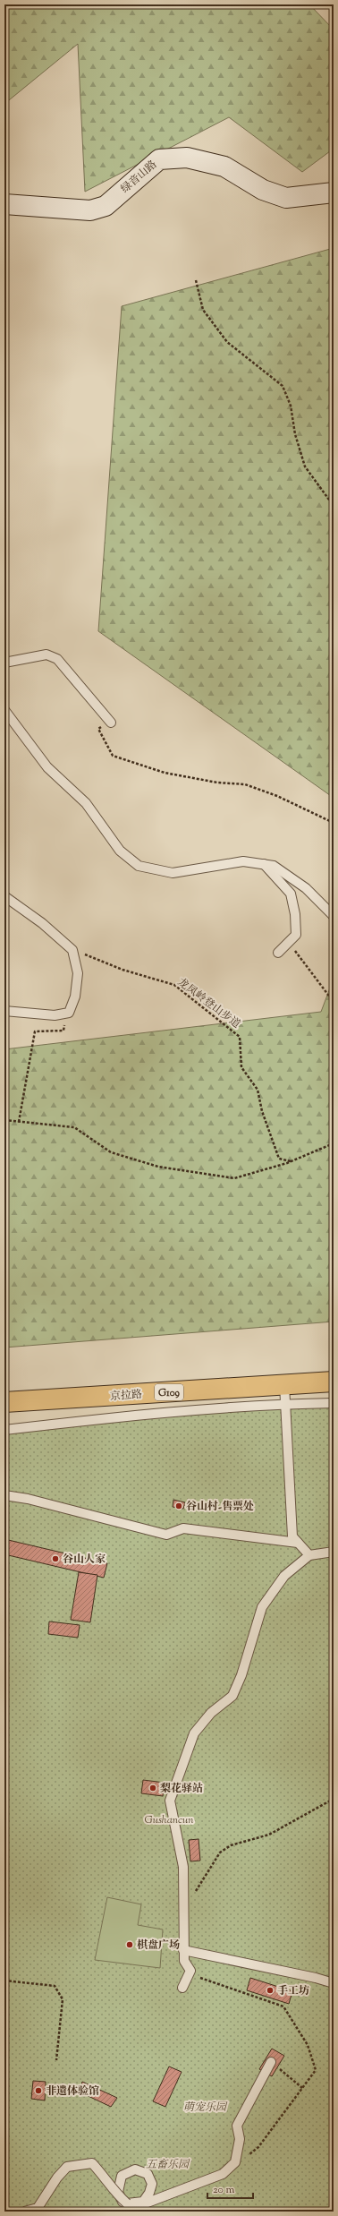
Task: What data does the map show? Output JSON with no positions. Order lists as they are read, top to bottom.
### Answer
{
  "streets": {
    "highway": ["G109", "京拉路"],
    "street": ["绿音山路"],
    "path": ["龙凤岭登山步道"]
  },
  "parks": ["Gushancun", "萌宠乐园", "五畜乐园"],
  "places": [
    "谷山村-售票处",
    "谷山人家",
    "梨花驿站",
    "棋盘广场",
    "手工坊",
    "非遗体验馆"
  ],
  "scale_bar": "20 m"
}
